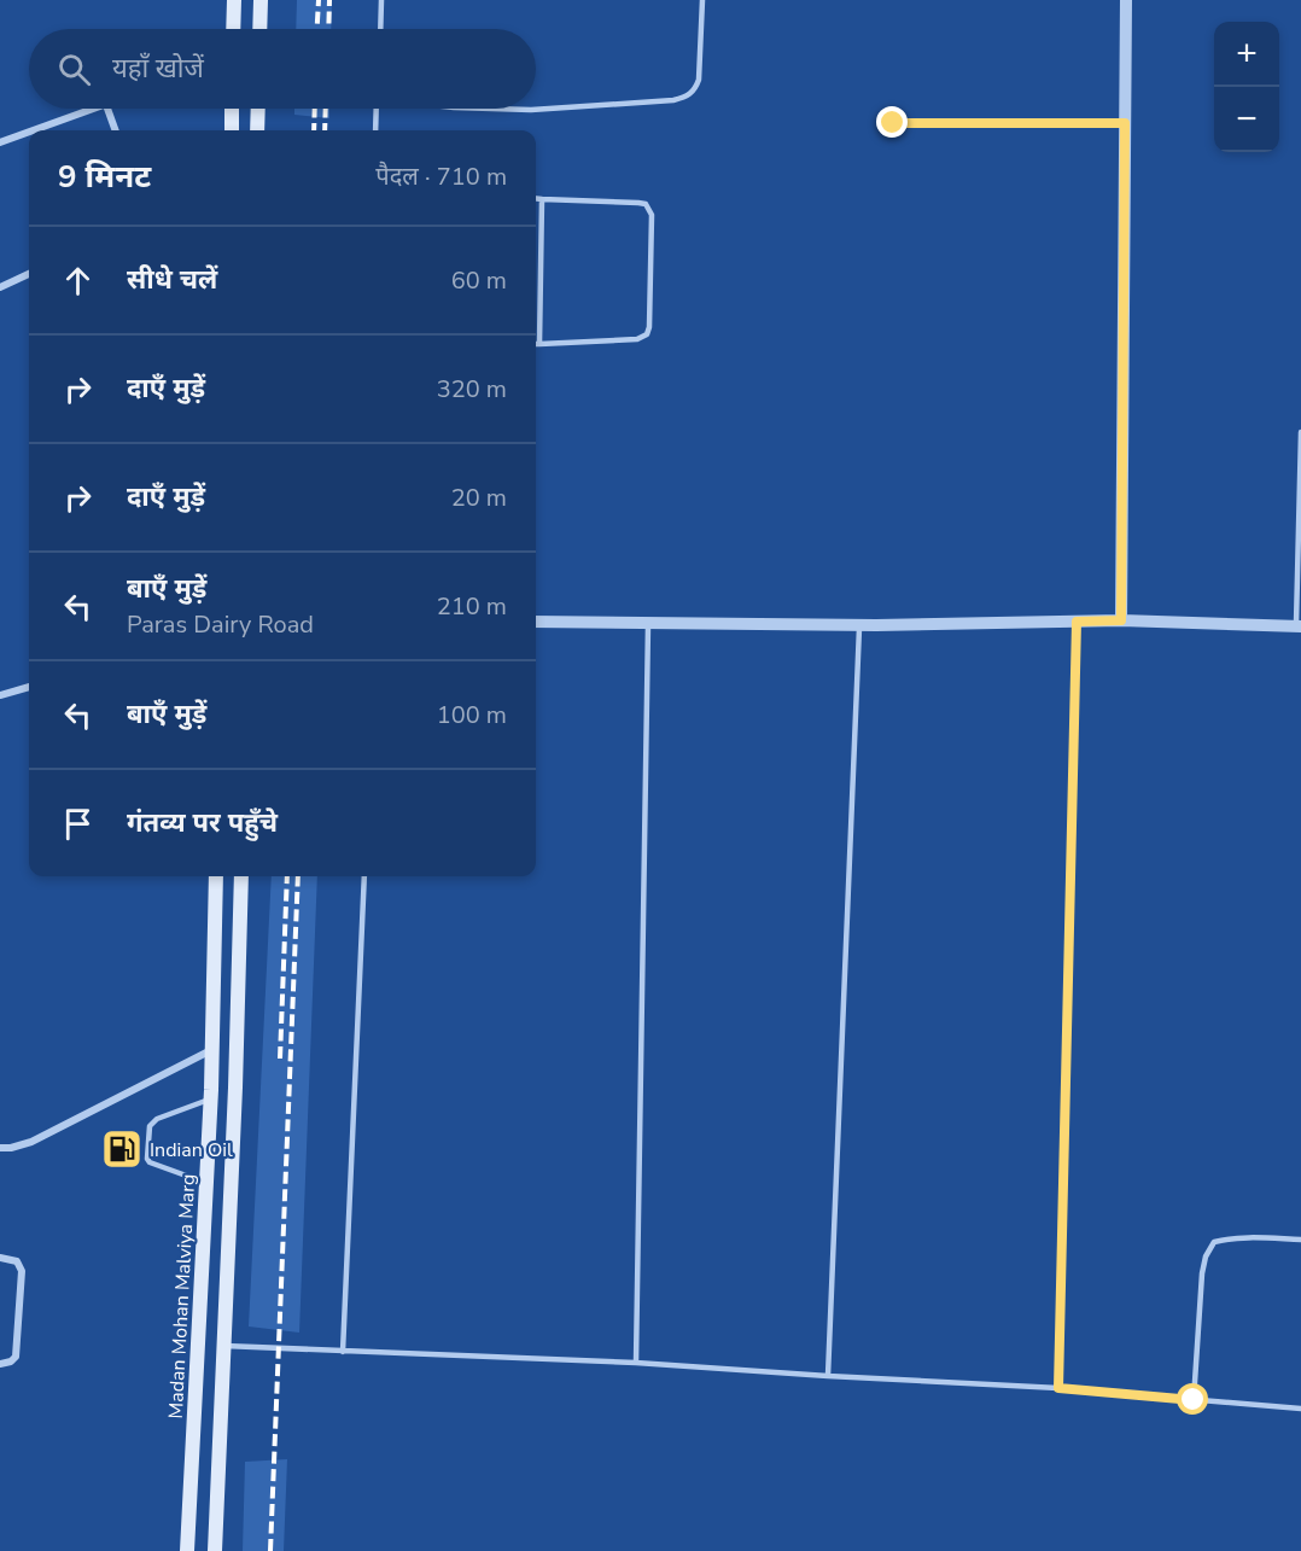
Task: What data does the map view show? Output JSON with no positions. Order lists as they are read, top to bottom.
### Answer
{
  "streets": {
    "main road": ["Madan Mohan Malviya Marg"]
  },
  "places": {
    "fuel station": ["Indian Oil"]
  },
  "page": {
    "map_buttons": ["+", "−"],
    "search": "यहाँ खोजें",
    "heading": ["9 मिनट", "पैदल · 710 m"],
    "list": [
      ["सीधे चलें", "60 m"],
      ["दाएँ मुड़ें", "320 m"],
      ["दाएँ मुड़ें", "20 m"],
      ["बाएँ मुड़ें", "Paras Dairy Road", "210 m"],
      ["बाएँ मुड़ें", "100 m"],
      "गंतव्य पर पहुँचे"
    ]
  }
}
